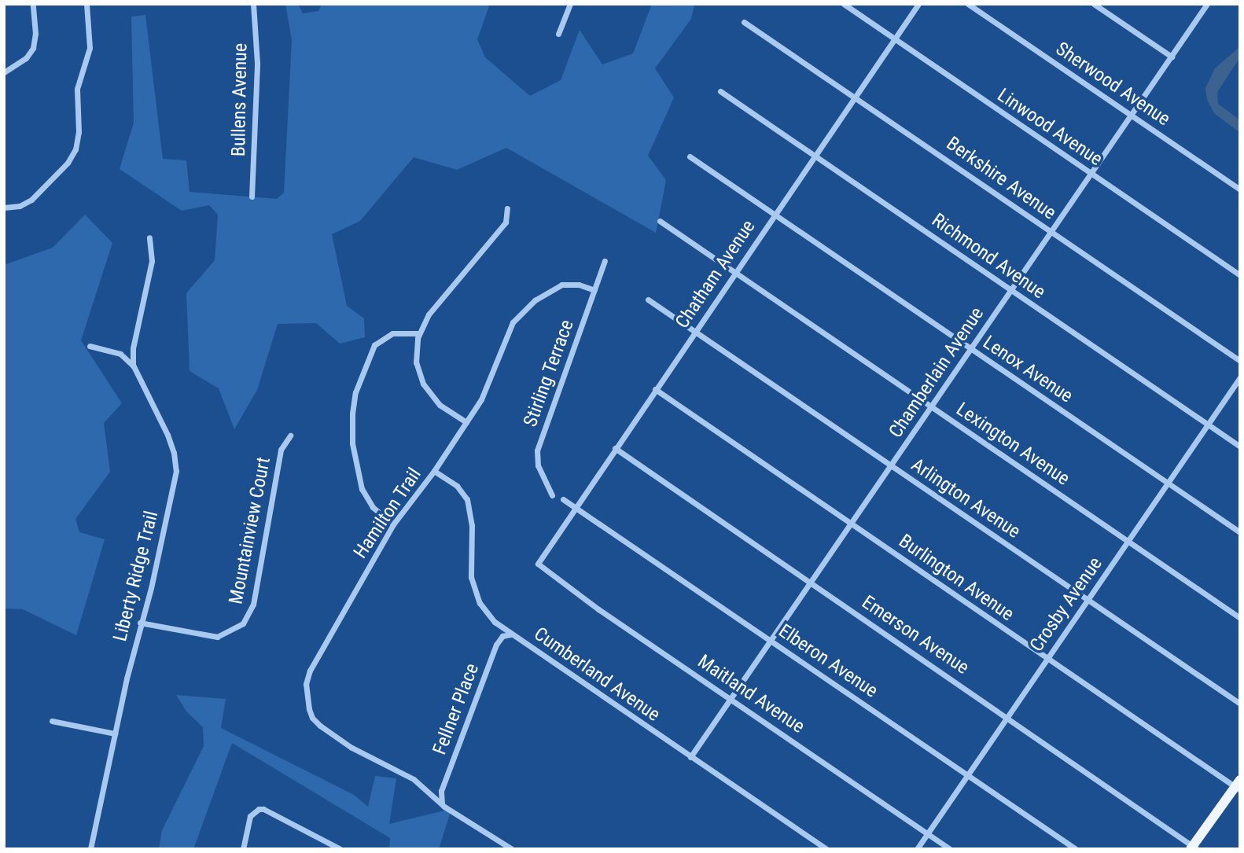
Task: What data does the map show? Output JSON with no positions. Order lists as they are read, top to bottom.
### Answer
{
  "streets": {
    "street": [
      "Sherwood Avenue",
      "Bullens Avenue",
      "Linwood Avenue",
      "Berkshire Avenue",
      "Richmond Avenue",
      "Chatham Avenue",
      "Lenox Avenue",
      "Chamberlain Avenue",
      "Stirling Terrace",
      "Lexington Avenue",
      "Arlington Avenue",
      "Hamilton Trail",
      "Mountainview Court",
      "Liberty Ridge Trail",
      "Burlington Avenue",
      "Crosby Avenue",
      "Emerson Avenue",
      "Elberon Avenue",
      "Cumberland Avenue",
      "Maitland Avenue",
      "Fellner Place"
    ]
  },
  "crossings": [
    ["Sherwood Avenue", "Chamberlain Avenue"],
    ["Linwood Avenue", "Chatham Avenue"],
    ["Linwood Avenue", "Chamberlain Avenue"],
    ["Berkshire Avenue", "Chatham Avenue"],
    ["Berkshire Avenue", "Chamberlain Avenue"],
    ["Richmond Avenue", "Chatham Avenue"],
    ["Richmond Avenue", "Chamberlain Avenue"],
    ["Richmond Avenue", "Crosby Avenue"],
    ["Chatham Avenue", "Lenox Avenue"],
    ["Chatham Avenue", "Lexington Avenue"],
    ["Chatham Avenue", "Arlington Avenue"],
    ["Chatham Avenue", "Burlington Avenue"],
    ["Chatham Avenue", "Emerson Avenue"],
    ["Chatham Avenue", "Elberon Avenue"],
    ["Chatham Avenue", "Maitland Avenue"],
    ["Lenox Avenue", "Chamberlain Avenue"],
    ["Lenox Avenue", "Crosby Avenue"],
    ["Chamberlain Avenue", "Lexington Avenue"],
    ["Chamberlain Avenue", "Arlington Avenue"],
    ["Chamberlain Avenue", "Burlington Avenue"],
    ["Chamberlain Avenue", "Emerson Avenue"],
    ["Chamberlain Avenue", "Elberon Avenue"],
    ["Chamberlain Avenue", "Cumberland Avenue"],
    ["Chamberlain Avenue", "Maitland Avenue"],
    ["Stirling Terrace", "Hamilton Trail"],
    ["Lexington Avenue", "Crosby Avenue"],
    ["Arlington Avenue", "Crosby Avenue"],
    ["Hamilton Trail", "Cumberland Avenue"],
    ["Hamilton Trail", "Fellner Place"],
    ["Mountainview Court", "Liberty Ridge Trail"],
    ["Burlington Avenue", "Crosby Avenue"],
    ["Crosby Avenue", "Emerson Avenue"],
    ["Crosby Avenue", "Elberon Avenue"],
    ["Crosby Avenue", "Maitland Avenue"],
    ["Cumberland Avenue", "Fellner Place"]
  ]
}
